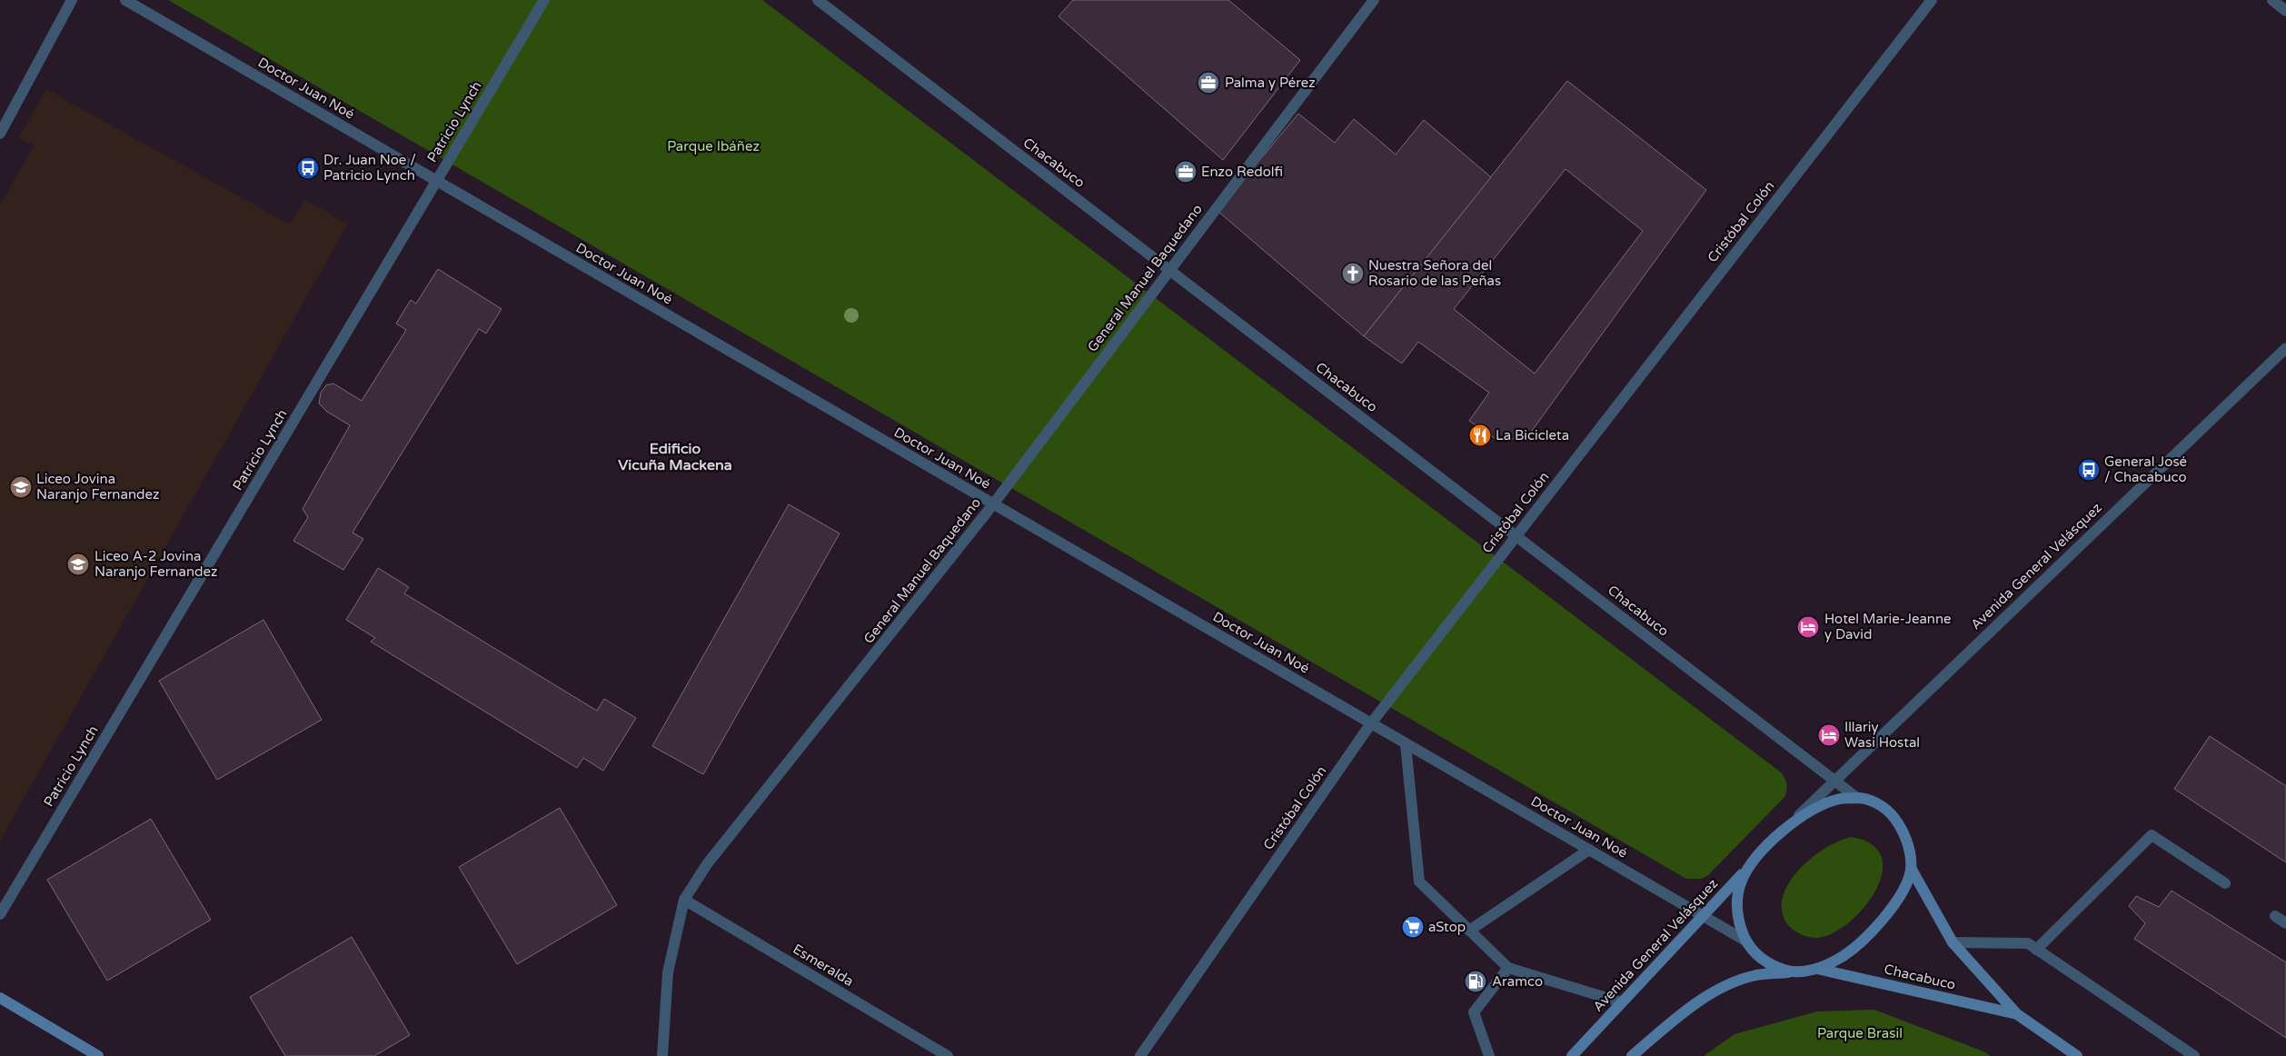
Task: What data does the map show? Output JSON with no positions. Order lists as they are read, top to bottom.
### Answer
{
  "streets": {
    "main road": ["Chacabuco", "Avenida General Velásquez"],
    "street": [
      "Doctor Juan Noé",
      "Patricio Lynch",
      "Cristóbal Colón",
      "General Manuel Baquedano",
      "Esmeralda"
    ]
  },
  "crossings": [
    ["Doctor Juan Noé", "Patricio Lynch"],
    ["Doctor Juan Noé", "Cristóbal Colón"],
    ["Doctor Juan Noé", "General Manuel Baquedano"],
    ["Doctor Juan Noé", "Avenida General Velásquez"],
    ["Chacabuco", "Cristóbal Colón"],
    ["Chacabuco", "General Manuel Baquedano"],
    ["Chacabuco", "Avenida General Velásquez"],
    ["General Manuel Baquedano", "Esmeralda"]
  ],
  "districts": ["Edificio Vicuña Mackena"],
  "parks": ["Parque Ibáñez", "Parque Brasil"],
  "places": {
    "office": ["Palma y Pérez", "Enzo Redolfi"],
    "bus stop": ["Dr. Juan Noe / Patricio Lynch", "General José / Chacabuco"],
    "church": ["Nuestra Señora del Rosario de las Peñas"],
    "restaurant": ["La Bicicleta"],
    "school or university": ["Liceo Jovina Naranjo Fernandez", "Liceo A-2 Jovina Naranjo Fernandez"],
    "hotel": ["Hotel Marie-Jeanne y David", "Illariy Wasi Hostal"],
    "supermarket": ["aStop"],
    "fuel station": ["Aramco"]
  }
}
